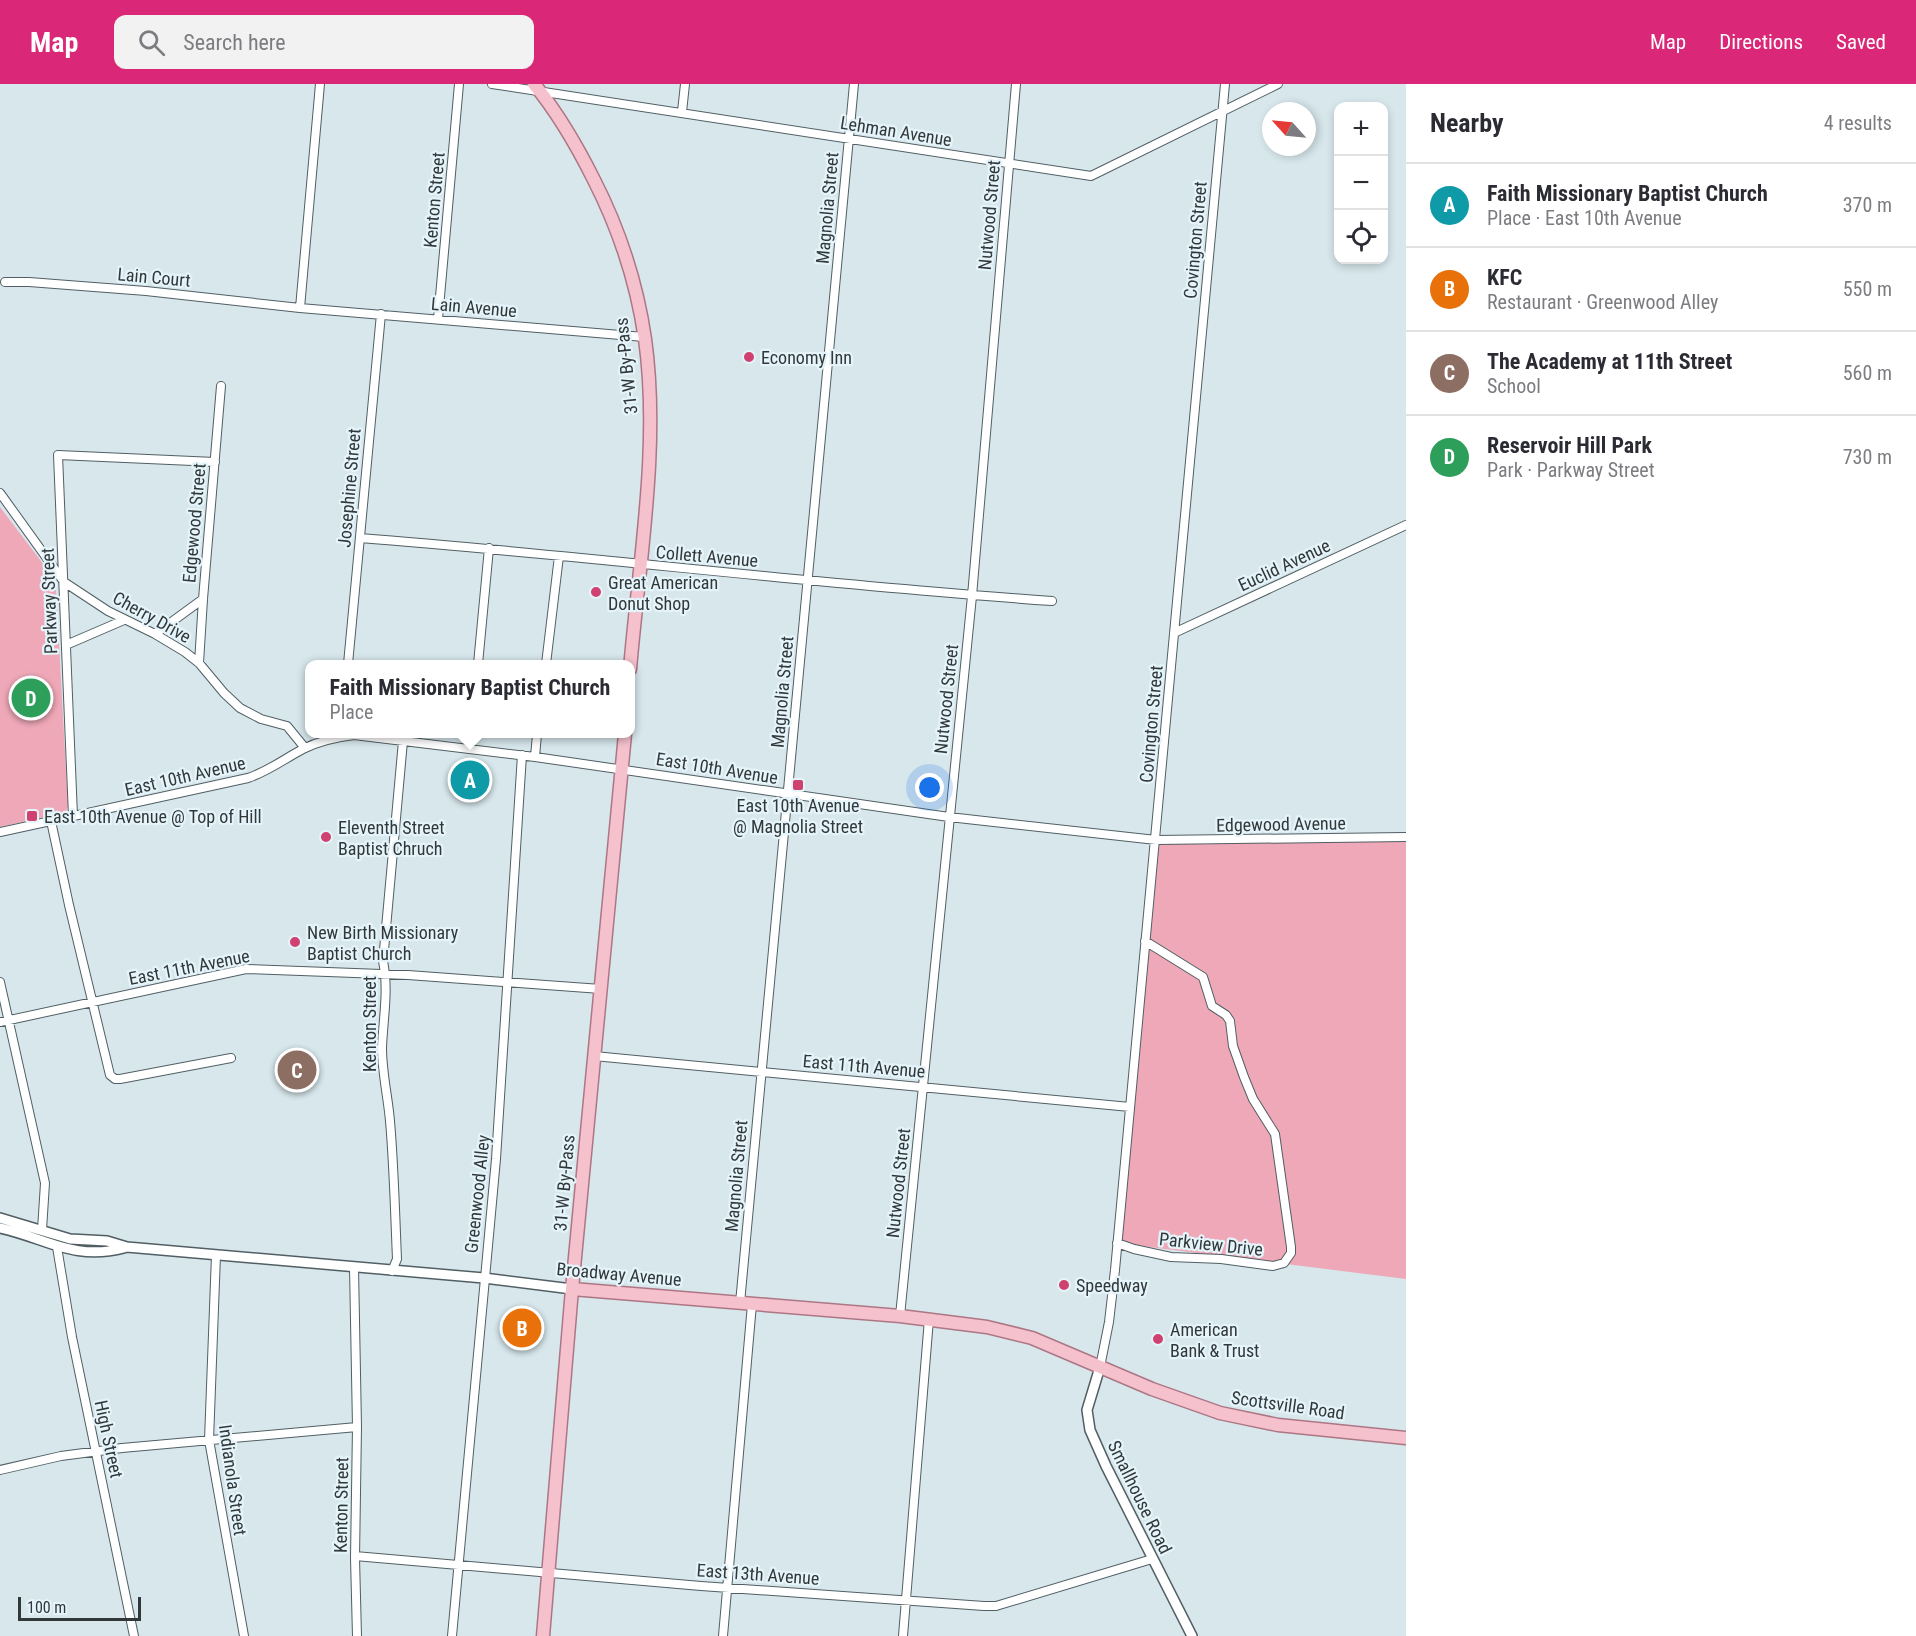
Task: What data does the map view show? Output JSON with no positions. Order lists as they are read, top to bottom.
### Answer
{
  "streets": {
    "main road": ["31-W By-Pass", "Broadway Avenue", "Scottsville Road"],
    "street": [
      "Lehman Avenue",
      "Kenton Street",
      "Magnolia Street",
      "Nutwood Street",
      "Covington Street",
      "Lain Court",
      "Lain Avenue",
      "Josephine Street",
      "Edgewood Street",
      "Collett Avenue",
      "Euclid Avenue",
      "Parkway Street",
      "Cherry Drive",
      "East 10th Avenue",
      "Edgewood Avenue",
      "East 11th Avenue",
      "Greenwood Alley",
      "Parkview Drive",
      "High Street",
      "Indianola Street",
      "Smallhouse Road",
      "East 13th Avenue"
    ]
  },
  "crossings": [
    ["Lehman Avenue", "Magnolia Street"],
    ["Lehman Avenue", "Nutwood Street"],
    ["Lehman Avenue", "Covington Street"],
    ["Lehman Avenue", "31-W By-Pass"],
    ["Kenton Street", "Lain Avenue"],
    ["Kenton Street", "East 10th Avenue"],
    ["Kenton Street", "East 11th Avenue"],
    ["Kenton Street", "Broadway Avenue"],
    ["Kenton Street", "East 13th Avenue"],
    ["Magnolia Street", "Collett Avenue"],
    ["Magnolia Street", "East 10th Avenue"],
    ["Magnolia Street", "East 11th Avenue"],
    ["Magnolia Street", "Broadway Avenue"],
    ["Magnolia Street", "East 13th Avenue"],
    ["Nutwood Street", "Collett Avenue"],
    ["Nutwood Street", "East 10th Avenue"],
    ["Nutwood Street", "East 11th Avenue"],
    ["Nutwood Street", "Broadway Avenue"],
    ["Covington Street", "Euclid Avenue"],
    ["Covington Street", "East 10th Avenue"],
    ["Covington Street", "Edgewood Avenue"],
    ["Covington Street", "East 11th Avenue"],
    ["Covington Street", "Parkview Drive"],
    ["Covington Street", "Broadway Avenue"],
    ["Covington Street", "Scottsville Road"],
    ["Covington Street", "Smallhouse Road"],
    ["Lain Court", "Lain Avenue"],
    ["Lain Avenue", "31-W By-Pass"],
    ["Lain Avenue", "Josephine Street"],
    ["31-W By-Pass", "Collett Avenue"],
    ["31-W By-Pass", "East 10th Avenue"],
    ["31-W By-Pass", "East 11th Avenue"],
    ["31-W By-Pass", "Broadway Avenue"],
    ["31-W By-Pass", "East 13th Avenue"],
    ["Josephine Street", "Collett Avenue"],
    ["Edgewood Street", "Parkway Street"],
    ["Edgewood Street", "Cherry Drive"],
    ["Parkway Street", "Cherry Drive"],
    ["Parkway Street", "East 10th Avenue"],
    ["Cherry Drive", "East 10th Avenue"],
    ["East 10th Avenue", "Edgewood Avenue"],
    ["East 10th Avenue", "Greenwood Alley"],
    ["East 11th Avenue", "Greenwood Alley"],
    ["Greenwood Alley", "Broadway Avenue"],
    ["Greenwood Alley", "East 13th Avenue"],
    ["Broadway Avenue", "Scottsville Road"],
    ["Broadway Avenue", "High Street"],
    ["Broadway Avenue", "Indianola Street"],
    ["Broadway Avenue", "Smallhouse Road"],
    ["Scottsville Road", "Smallhouse Road"],
    ["Smallhouse Road", "East 13th Avenue"]
  ],
  "places": {
    "other": [
      "Economy Inn",
      "Great American Donut Shop",
      "Eleventh Street Baptist Chruch",
      "New Birth Missionary Baptist Church",
      "Speedway",
      "American Bank & Trust"
    ],
    "transit": ["East 10th Avenue @ Magnolia Street", "East 10th Avenue @ Top of Hill"]
  },
  "scale_bar": "100 m",
  "north": "top left",
  "page": {
    "header": "Map",
    "search": "Search here",
    "nav": ["Map", "Directions", "Saved"],
    "heading": ["Nearby", "4 results"],
    "map_buttons": ["+", "−"],
    "list": [
      {
        "mark": "A",
        "name": "Faith Missionary Baptist Church",
        "note": "Place · East 10th Avenue",
        "value": "370 m"
      },
      {
        "mark": "B",
        "name": "KFC",
        "note": "Restaurant · Greenwood Alley",
        "value": "550 m"
      },
      {
        "mark": "C",
        "name": "The Academy at 11th Street",
        "note": "School",
        "value": "560 m"
      },
      {
        "mark": "D",
        "name": "Reservoir Hill Park",
        "note": "Park · Parkway Street",
        "value": "730 m"
      }
    ],
    "popup": ["Faith Missionary Baptist Church", "Place"],
    "pins": [
      "D",
      "A",
      "C",
      "B"
    ],
    "scale": "100 m"
  }
}
